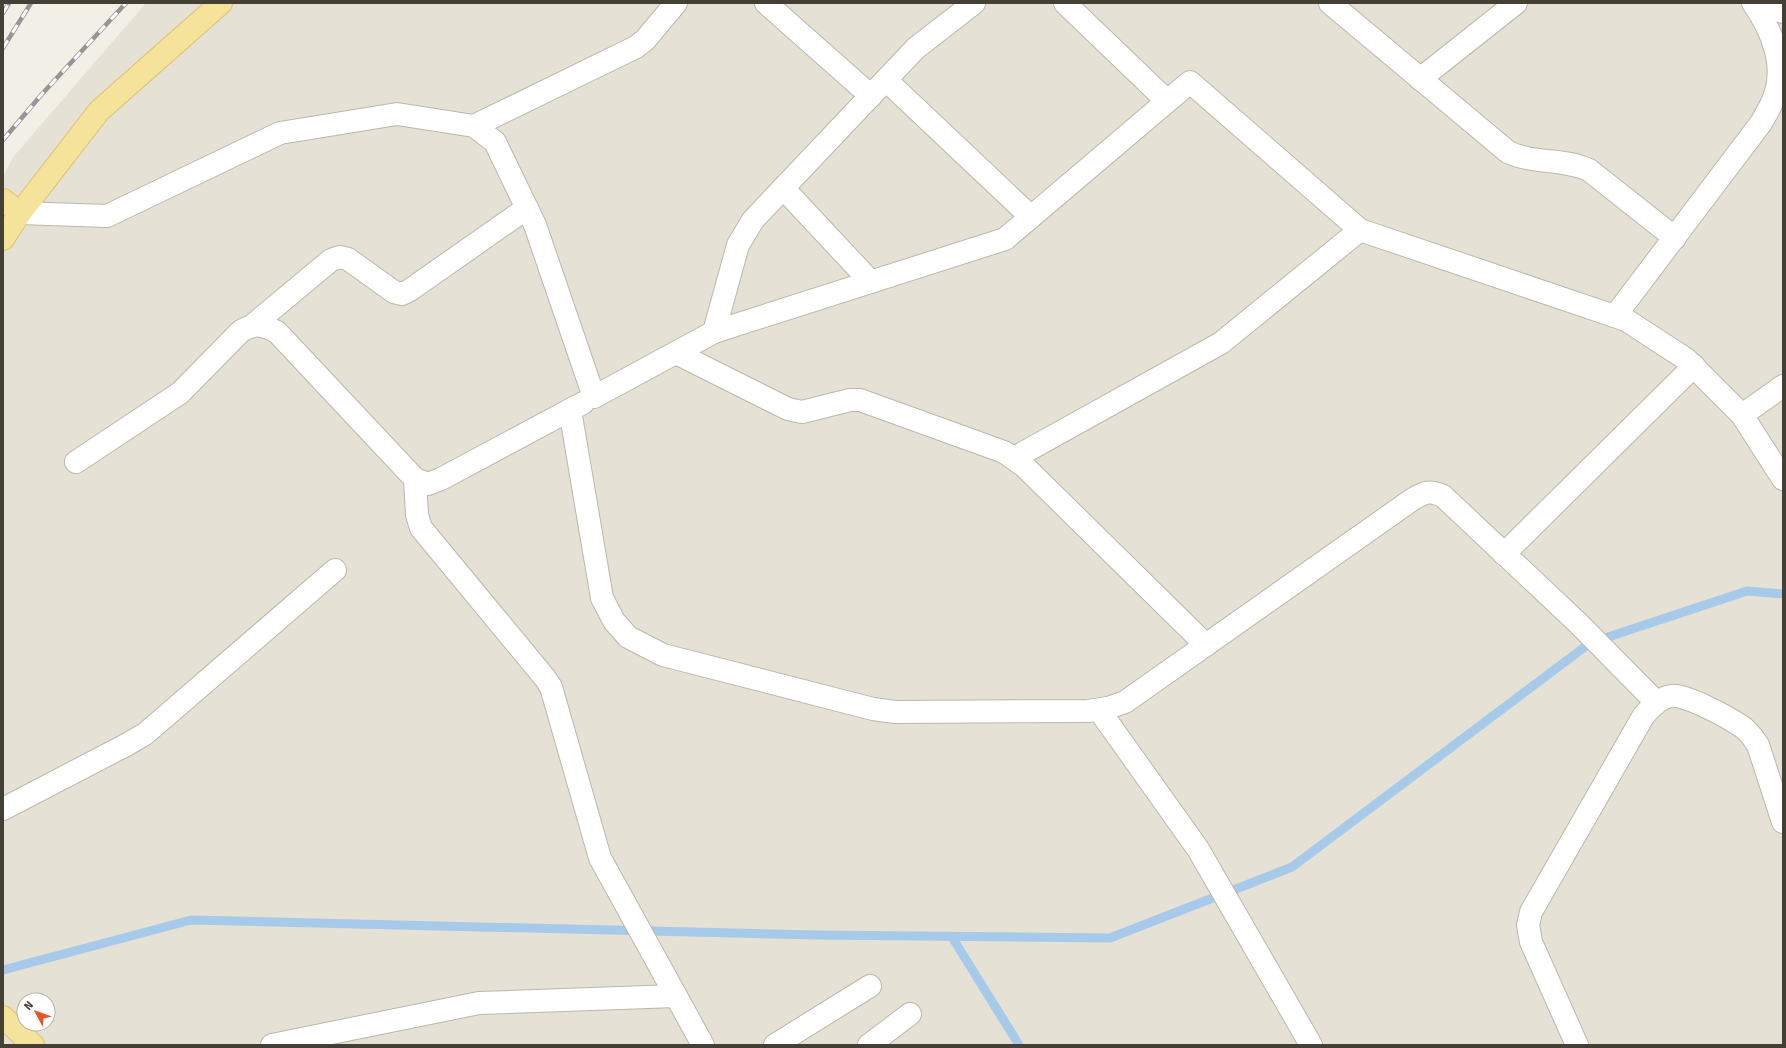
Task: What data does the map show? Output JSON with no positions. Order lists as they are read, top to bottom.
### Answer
{
  "north": "top left"
}
